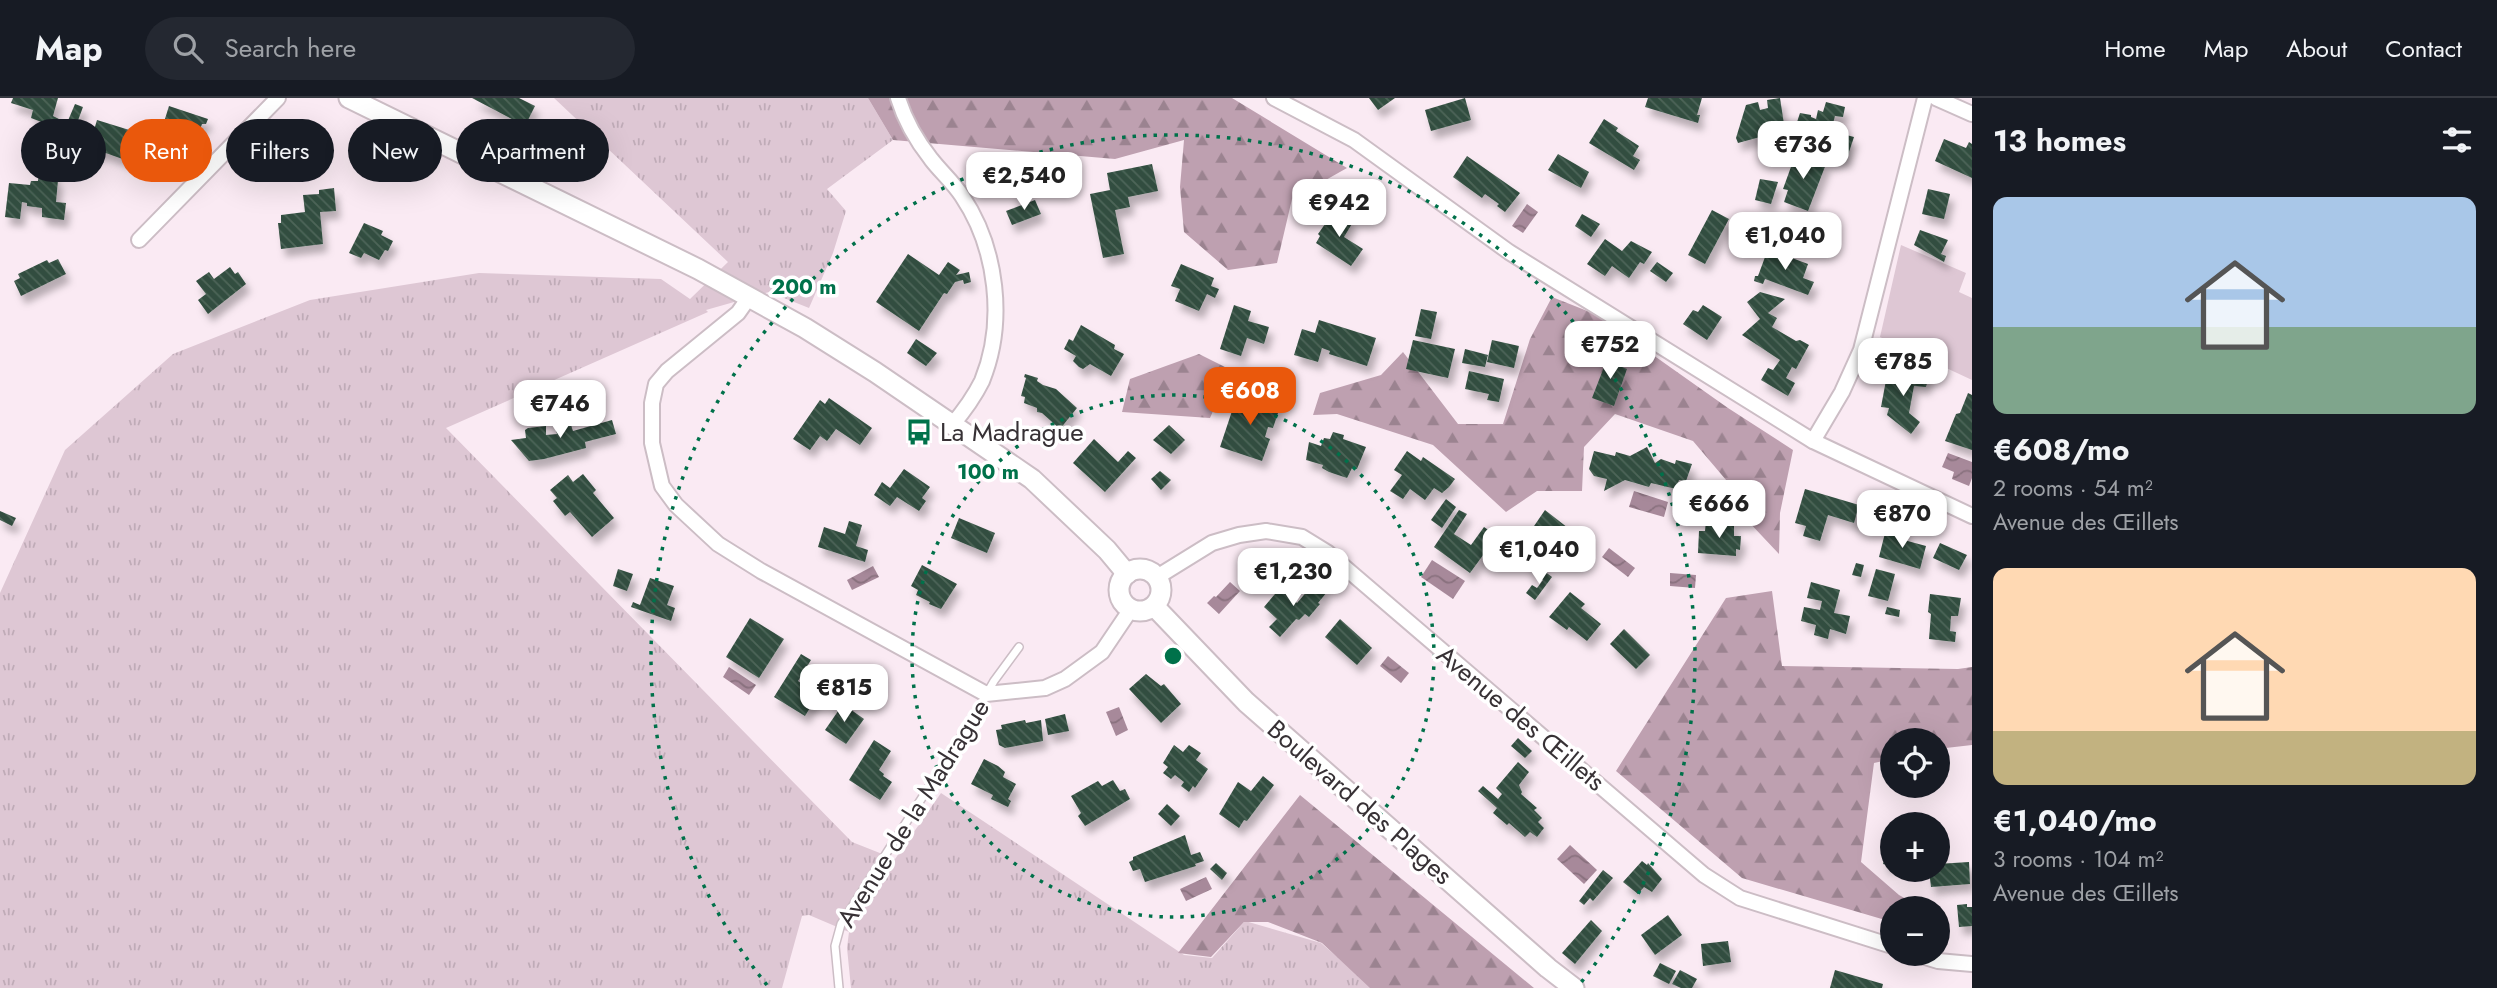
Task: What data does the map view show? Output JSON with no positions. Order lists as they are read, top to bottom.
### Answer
{
  "streets": {
    "main road": ["Boulevard des Plages"],
    "street": ["Avenue des Œillets"],
    "lane": ["Avenue de la Madrague"]
  },
  "crossings": [
    ["Avenue des Œillets", "Boulevard des Plages"]
  ],
  "places": {
    "bus stop": ["La Madrague"]
  },
  "page": {
    "header": "Map",
    "search": "Search here",
    "nav": [
      "Home",
      "Map",
      "About",
      "Contact"
    ],
    "heading": "13 homes",
    "chip": [
      "Buy",
      "Rent",
      "Filters",
      "New",
      "Apartment"
    ],
    "price": [
      "€736",
      "€2,540",
      "€942",
      "€1,040",
      "€752",
      "€785",
      "€608",
      "€746",
      "€666",
      "€870",
      "€1,040",
      "€1,230",
      "€815"
    ],
    "list": [
      {
        "name": "€608/mo",
        "note": "2 rooms · 54 m² · Avenue des Œillets"
      },
      {
        "name": "€1,040/mo",
        "note": "3 rooms · 104 m² · Avenue des Œillets"
      }
    ],
    "map_buttons": ["+", "−"]
  },
  "rings": ["200 m", "100 m"]
}
